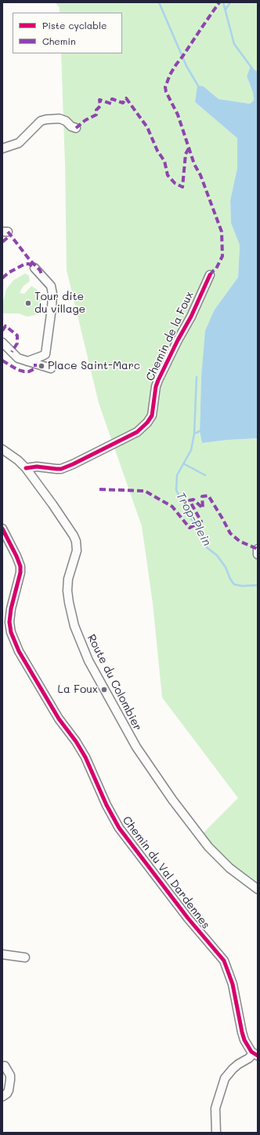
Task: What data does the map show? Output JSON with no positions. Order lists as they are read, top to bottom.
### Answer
{
  "streets": {
    "street": ["Chemin de la Foux", "Route du Colombier", "Chemin du Val Dardennes"]
  },
  "crossings": [
    ["Chemin de la Foux", "Route du Colombier"]
  ],
  "water": ["Trop-Plein"],
  "places": ["Tour dite du village", "Place Saint-Marc", "La Foux"],
  "legend": ["Piste cyclable", "Chemin"]
}
